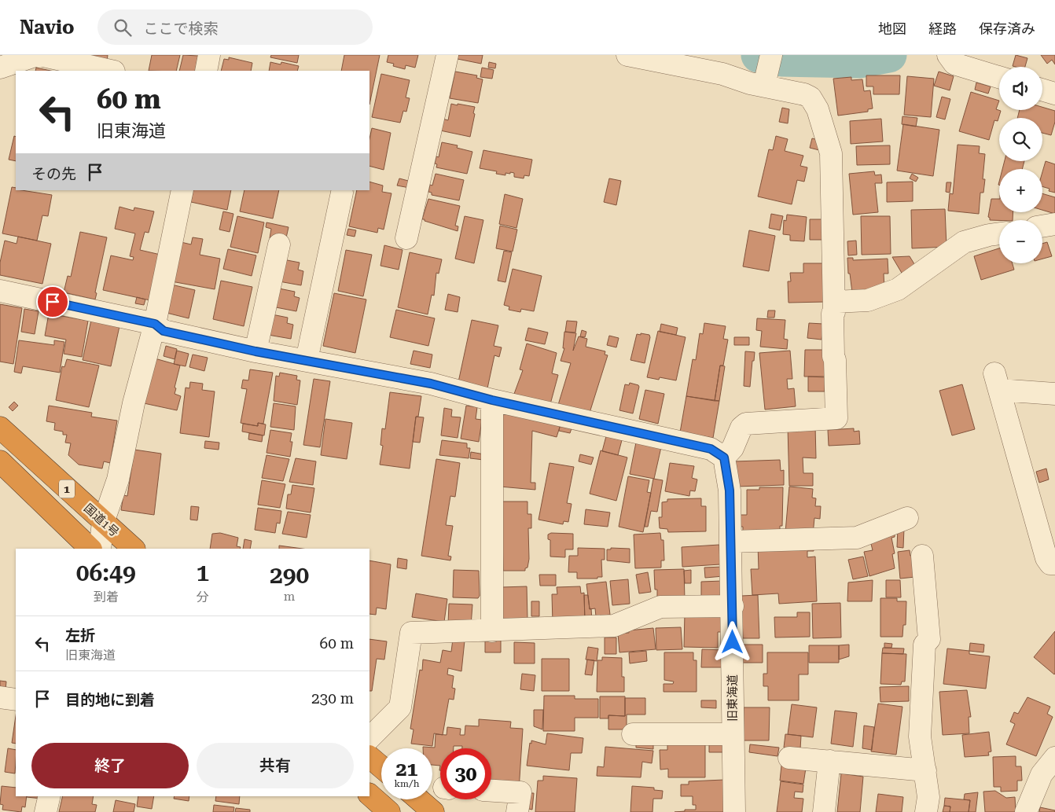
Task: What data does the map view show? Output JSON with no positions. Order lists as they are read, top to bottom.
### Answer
{
  "streets": {
    "highway": ["1", "国道1号"],
    "street": ["旧東海道"]
  },
  "page": {
    "header": "Navio",
    "search": "ここで検索",
    "nav": ["地図", "経路", "保存済み"],
    "map_buttons": ["+", "−"],
    "turn": ["60 m", "旧東海道"],
    "then": "その先",
    "eta": [
      "06:49",
      "到着",
      "1",
      "分",
      "290",
      "m"
    ],
    "list": [
      {
        "name": "左折",
        "note": "旧東海道",
        "value": "60 m"
      },
      {
        "name": "目的地に到着",
        "value": "230 m"
      }
    ],
    "buttons": ["終了", "共有"],
    "speed": "21 km/h",
    "limit": "30"
  }
}
